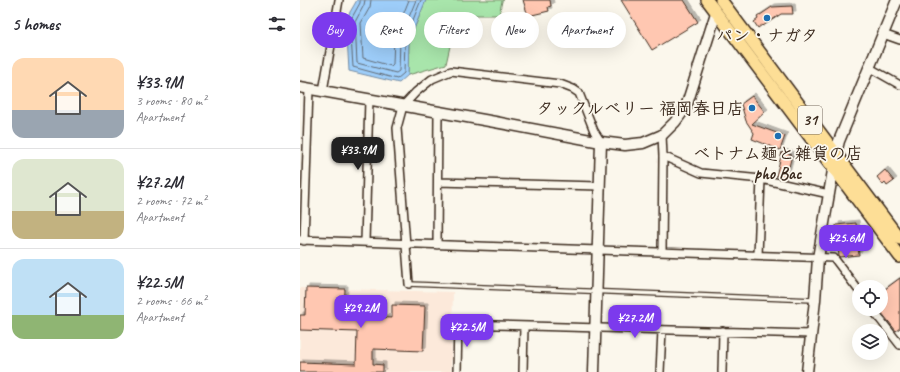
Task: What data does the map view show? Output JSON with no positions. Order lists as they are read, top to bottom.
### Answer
{
  "streets": {
    "main road": ["31"]
  },
  "places": ["パン・ナガタ", "タックルベリー 福岡春日店", "ベトナム麺と雑貨の店 pho Bac"],
  "page": {
    "heading": "5 homes",
    "chip": [
      "Buy",
      "Rent",
      "Filters",
      "New",
      "Apartment"
    ],
    "list": [
      {
        "name": "¥33.9M",
        "note": "3 rooms · 80 m² · Apartment"
      },
      {
        "name": "¥27.2M",
        "note": "2 rooms · 72 m² · Apartment"
      },
      {
        "name": "¥22.5M",
        "note": "2 rooms · 66 m² · Apartment"
      }
    ],
    "price": [
      "¥33.9M",
      "¥25.6M",
      "¥29.2M",
      "¥27.2M",
      "¥22.5M"
    ]
  }
}
